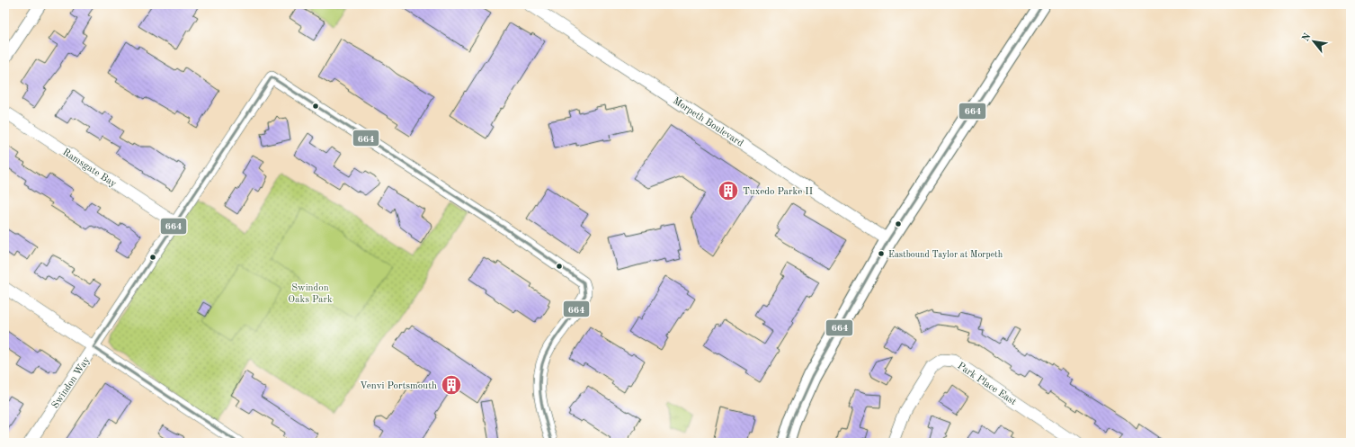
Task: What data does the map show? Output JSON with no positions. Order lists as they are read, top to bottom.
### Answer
{
  "streets": {
    "street": [
      "Morpeth Boulevard",
      "Ramsgate Bay",
      "Swindon Way",
      "Park Place East"
    ]
  },
  "crossings": [
    ["Ramsgate Bay", "Swindon Way"]
  ],
  "parks": ["Swindon Oaks Park"],
  "places": {
    "building": ["Tuxedo Parke II", "Venvi Portsmouth"],
    "other": ["Eastbound Taylor at Morpeth"]
  },
  "lines": ["transit line 664"],
  "north": "top left"
}
